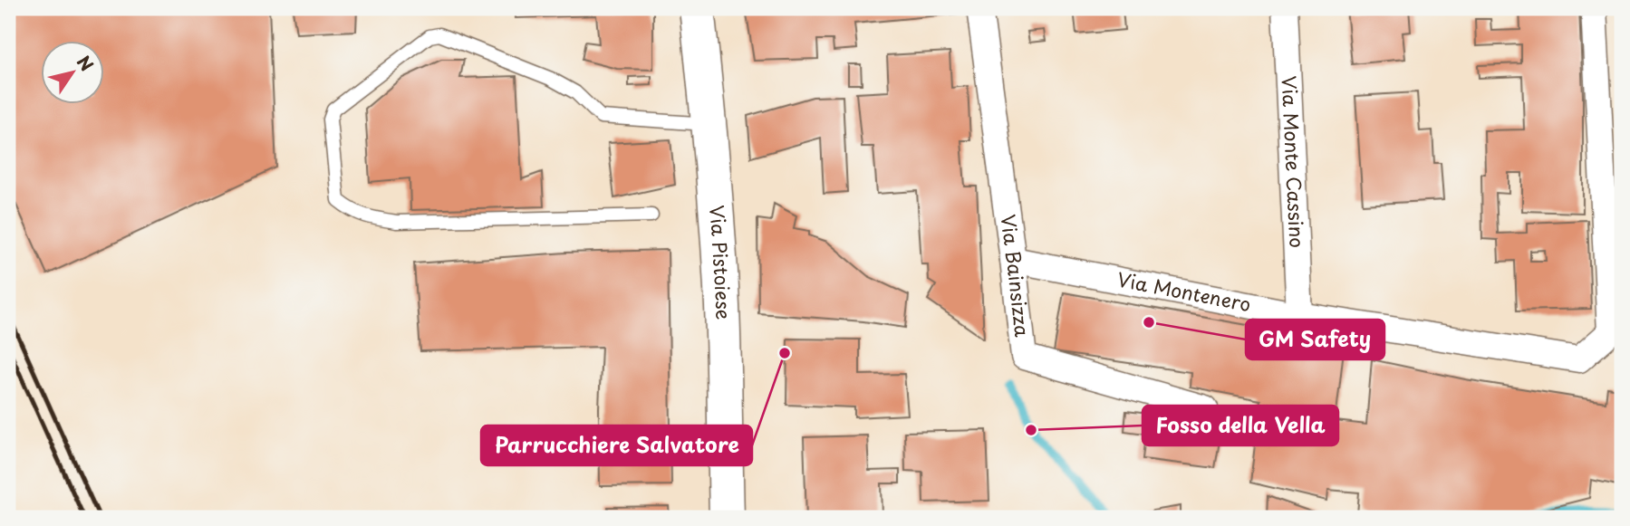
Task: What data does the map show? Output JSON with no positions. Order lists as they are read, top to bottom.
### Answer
{
  "streets": {
    "main road": ["Via Pistoiese"],
    "street": ["Via Monte Cassino", "Via Bainsizza", "Via Montenero"]
  },
  "crossings": [
    ["Via Monte Cassino", "Via Montenero"],
    ["Via Bainsizza", "Via Montenero"]
  ],
  "places": ["GM Safety", "Parrucchiere Salvatore", "Fosso della Vella"],
  "north": "top right"
}
